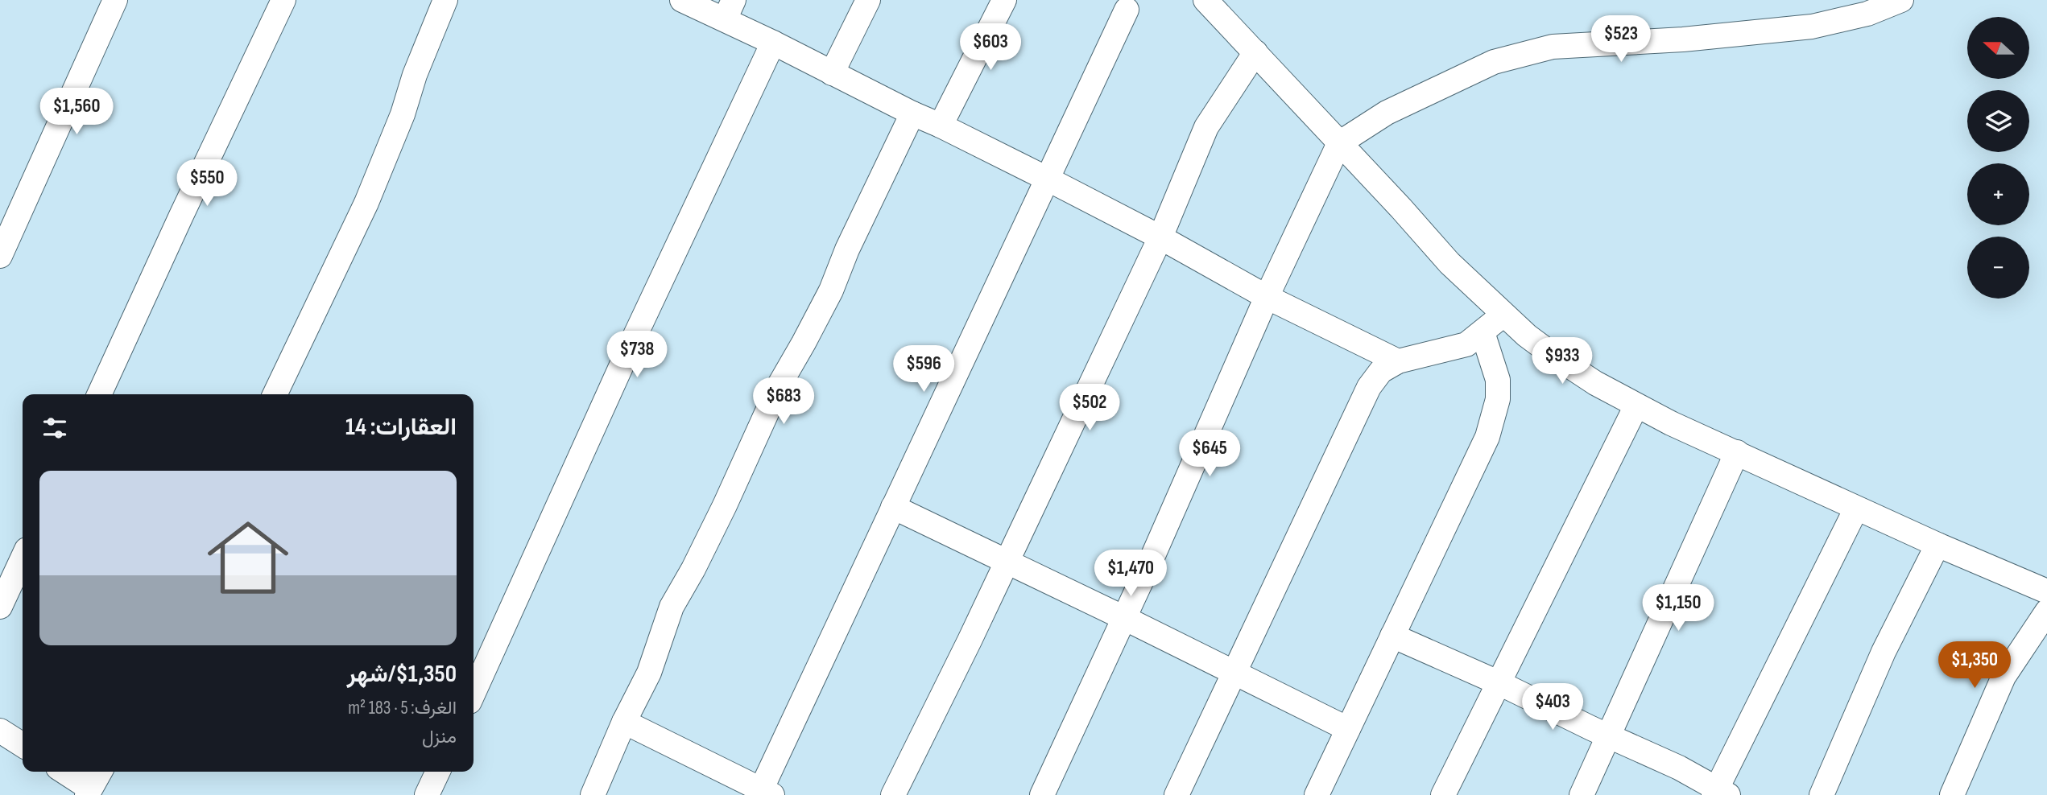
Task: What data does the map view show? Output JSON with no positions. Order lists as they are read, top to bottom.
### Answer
{
  "north": "left",
  "page": {
    "price": [
      "$523",
      "$603",
      "$1,560",
      "$550",
      "$738",
      "$933",
      "$596",
      "$683",
      "$502",
      "$645",
      "$1,470",
      "$1,150",
      "$1,350",
      "$403"
    ],
    "map_buttons": ["+", "−"],
    "heading": "العقارات: 14",
    "list": [
      {
        "name": "$1,350/شهر",
        "note": "الغرف: 5 · 183 m² · منزل"
      }
    ]
  }
}
